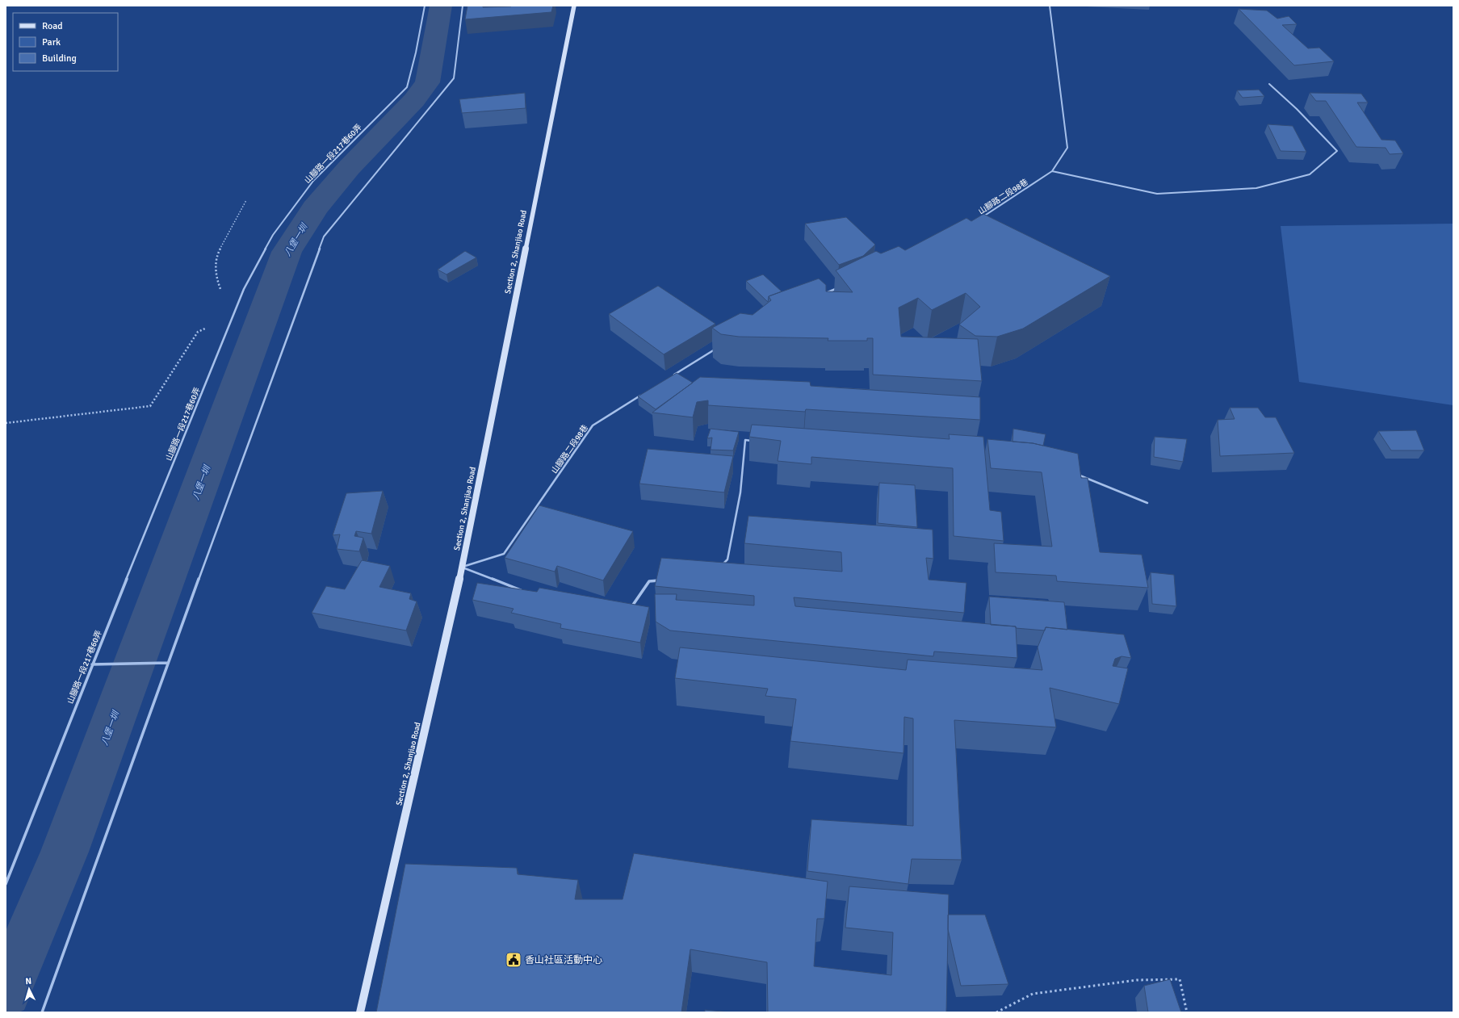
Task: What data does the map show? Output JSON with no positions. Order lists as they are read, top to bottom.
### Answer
{
  "streets": {
    "main road": ["Section 2, Shanjiao Road"],
    "lane": ["山腳路一段217巷60弄", "山腳路二段98巷"]
  },
  "crossings": [
    ["山腳路二段98巷", "Section 2, Shanjiao Road"]
  ],
  "water": ["八堡一圳"],
  "places": {
    "public building": ["香山社區活動中心"]
  },
  "legend": ["Road", "Park", "Building"],
  "north": "top"
}
